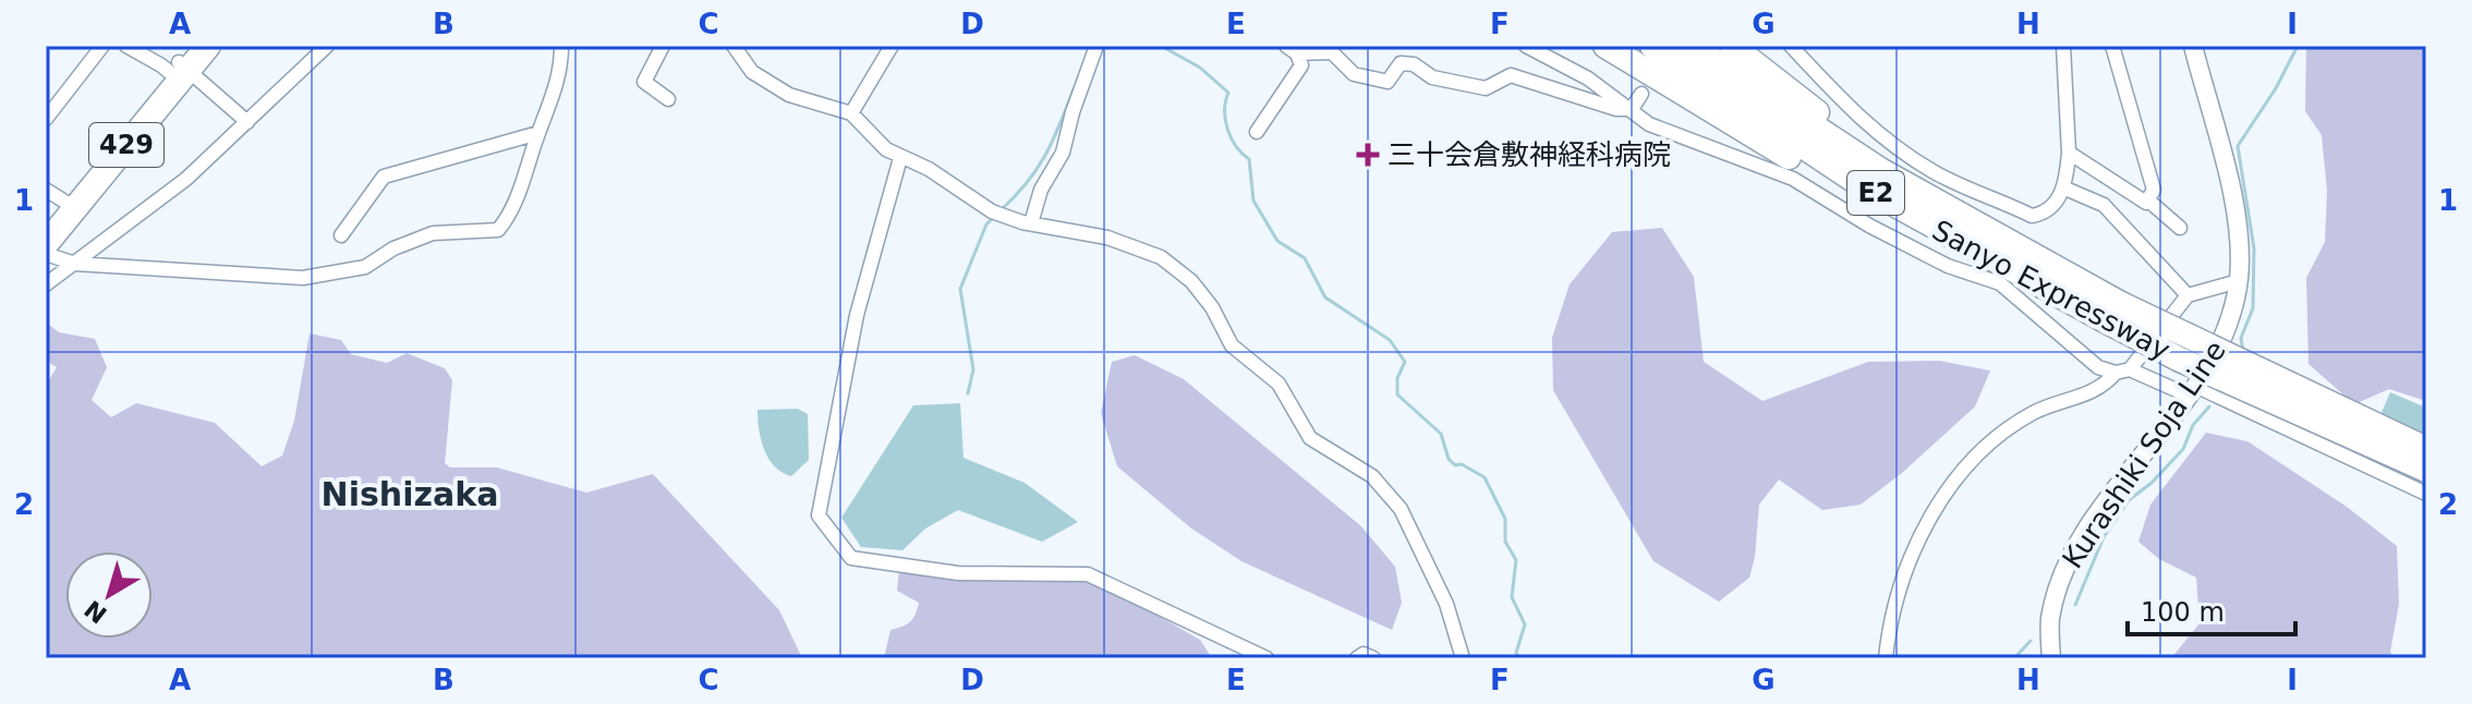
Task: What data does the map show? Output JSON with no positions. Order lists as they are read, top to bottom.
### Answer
{
  "streets": {
    "highway": ["429", "E2", "Sanyo Expressway"],
    "main road": ["Kurashiki Soja Line"]
  },
  "districts": ["Nishizaka"],
  "places": {
    "health": ["三十会倉敷神経科病院"]
  },
  "scale_bar": "100 m",
  "north": "bottom left",
  "grid": {
    "columns": [
      "A",
      "B",
      "C",
      "D",
      "E",
      "F",
      "G",
      "H",
      "I"
    ],
    "rows": ["1", "2"]
  }
}
